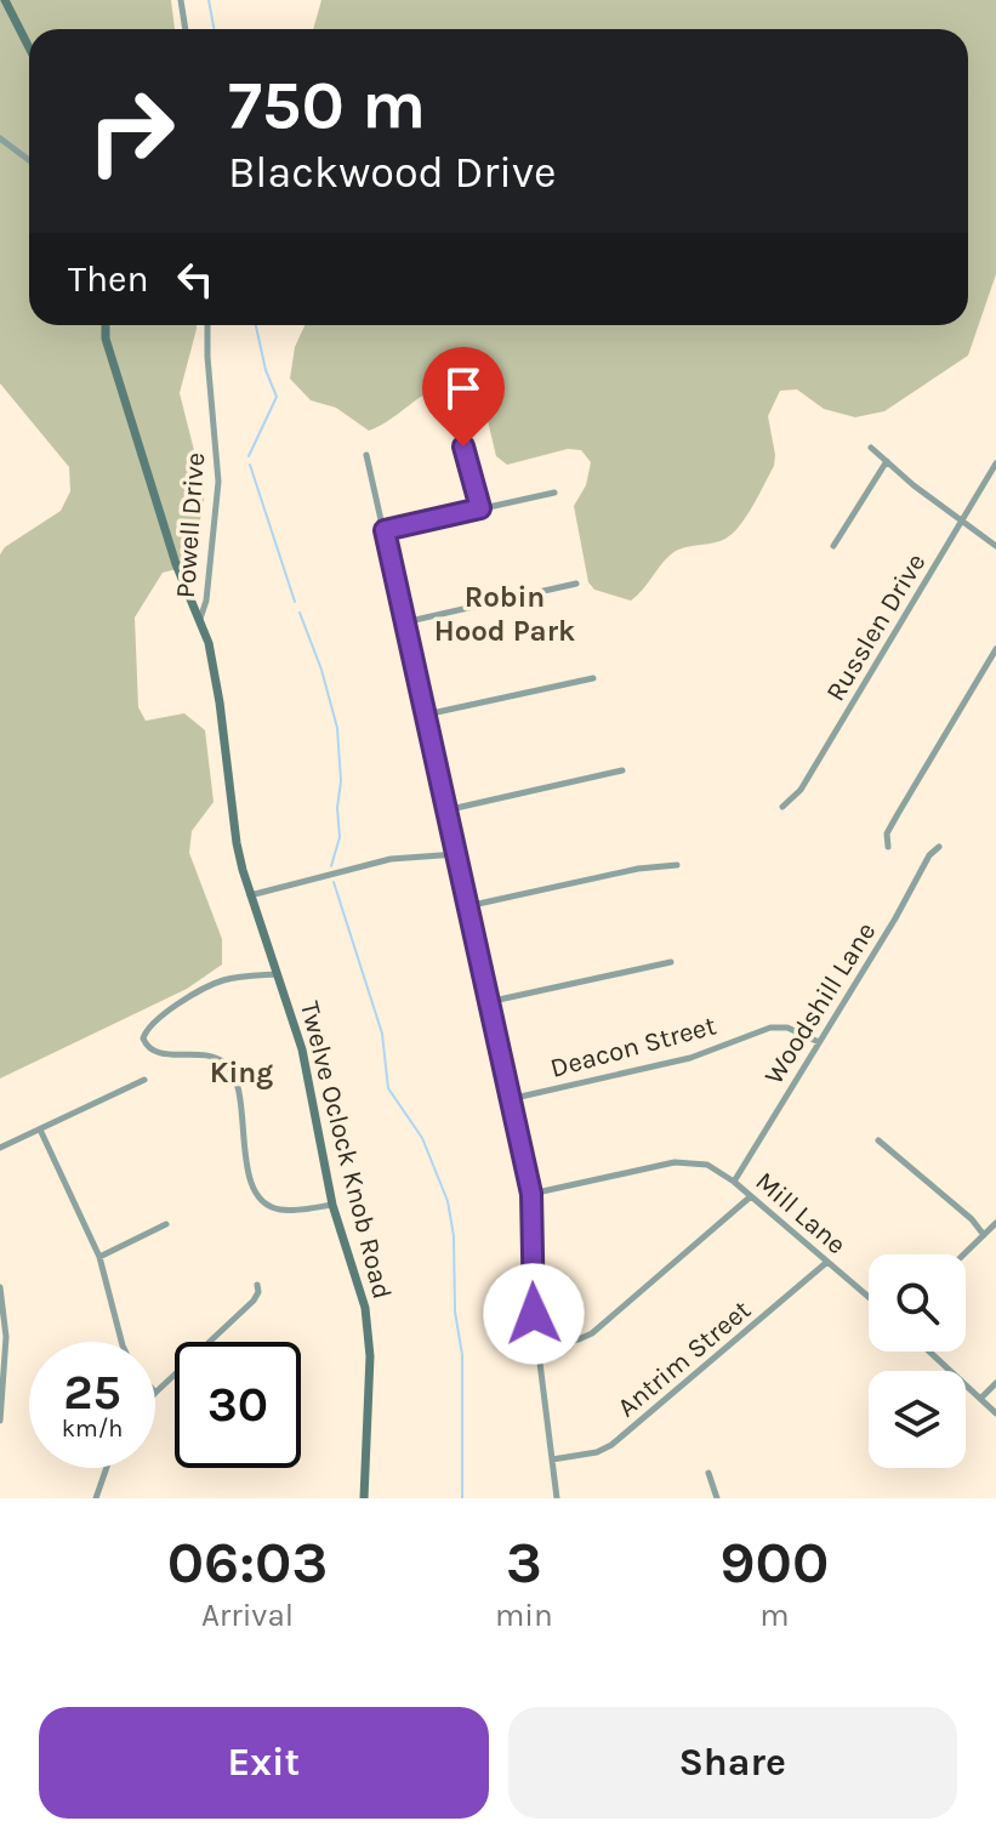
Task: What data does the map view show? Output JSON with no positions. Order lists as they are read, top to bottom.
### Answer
{
  "streets": {
    "street": [
      "Powell Drive",
      "Russlen Drive",
      "Woodshill Lane",
      "Deacon Street",
      "Twelve Oclock Knob Road",
      "Mill Lane",
      "Antrim Street"
    ]
  },
  "crossings": [
    ["Powell Drive", "Twelve Oclock Knob Road"],
    ["Woodshill Lane", "Deacon Street"],
    ["Woodshill Lane", "Mill Lane"],
    ["Mill Lane", "Antrim Street"]
  ],
  "districts": ["Robin Hood Park", "King"],
  "page": {
    "turn": ["750 m", "Blackwood Drive"],
    "then": "Then",
    "speed": "25 km/h",
    "limit": "30",
    "eta": [
      "06:03",
      "Arrival",
      "3",
      "min",
      "900",
      "m"
    ],
    "buttons": ["Exit", "Share"]
  }
}
